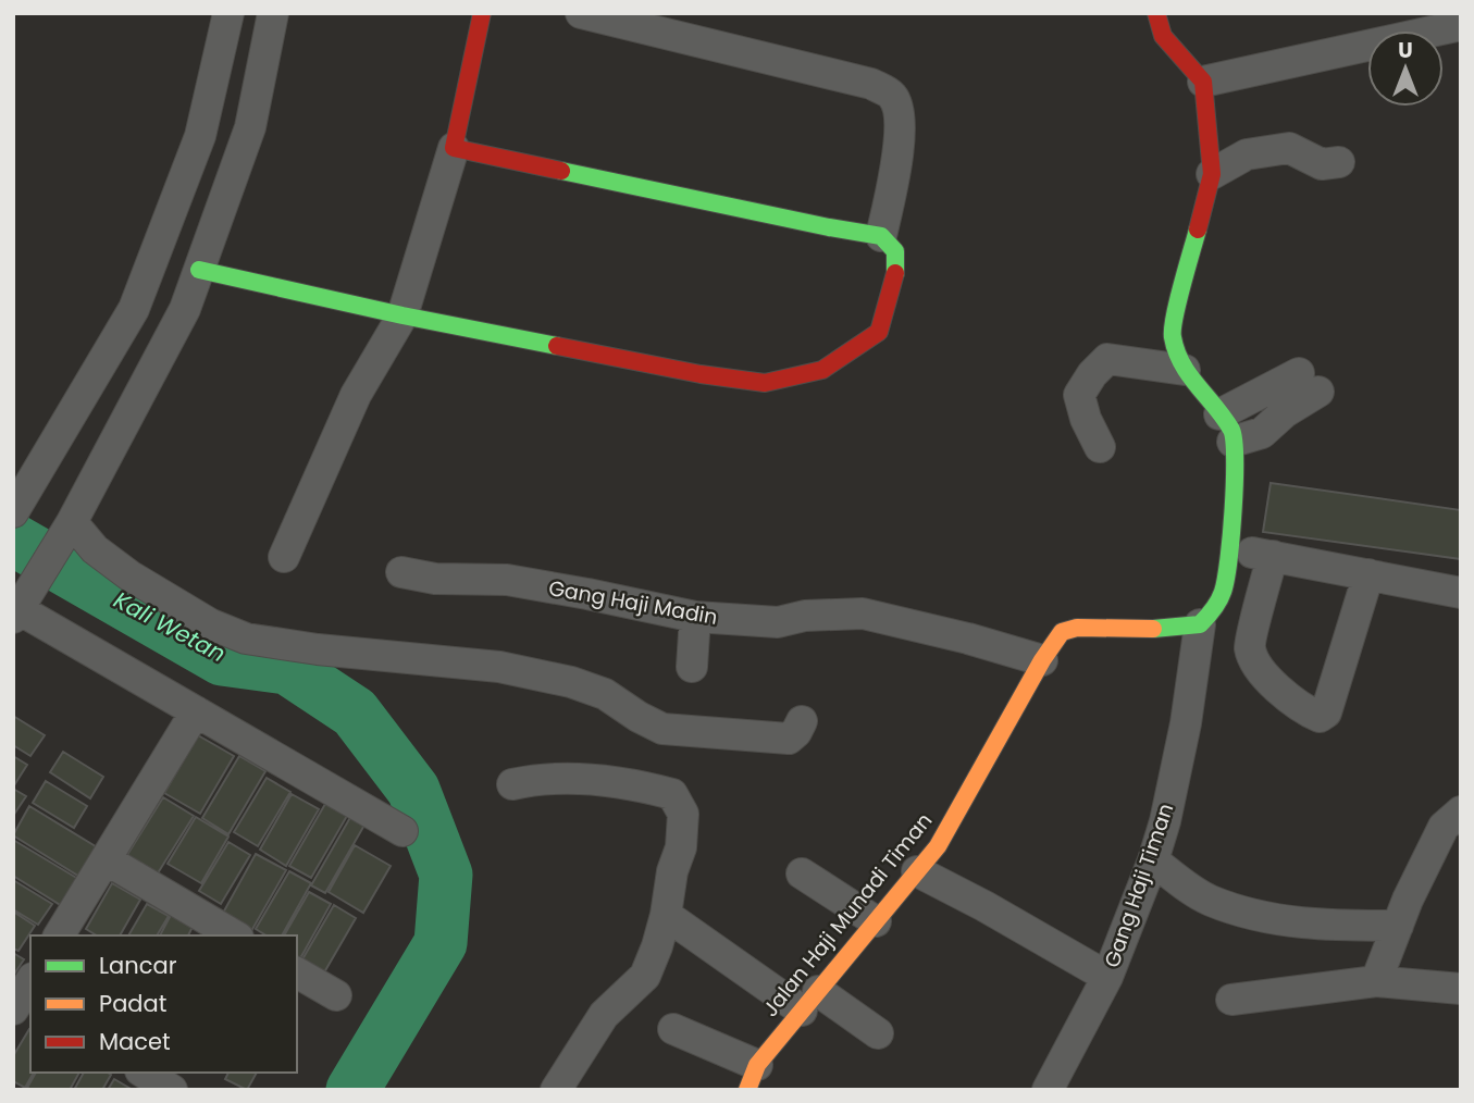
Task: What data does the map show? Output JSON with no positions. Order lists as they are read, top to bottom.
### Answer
{
  "streets": {
    "street": ["Gang Haji Madin", "Gang Haji Timan", "Jalan Haji Munadi Timan"]
  },
  "crossings": [
    ["Gang Haji Madin", "Jalan Haji Munadi Timan"],
    ["Gang Haji Timan", "Jalan Haji Munadi Timan"]
  ],
  "water": ["Kali Wetan"],
  "legend": ["Lancar", "Padat", "Macet"],
  "north": "top"
}
